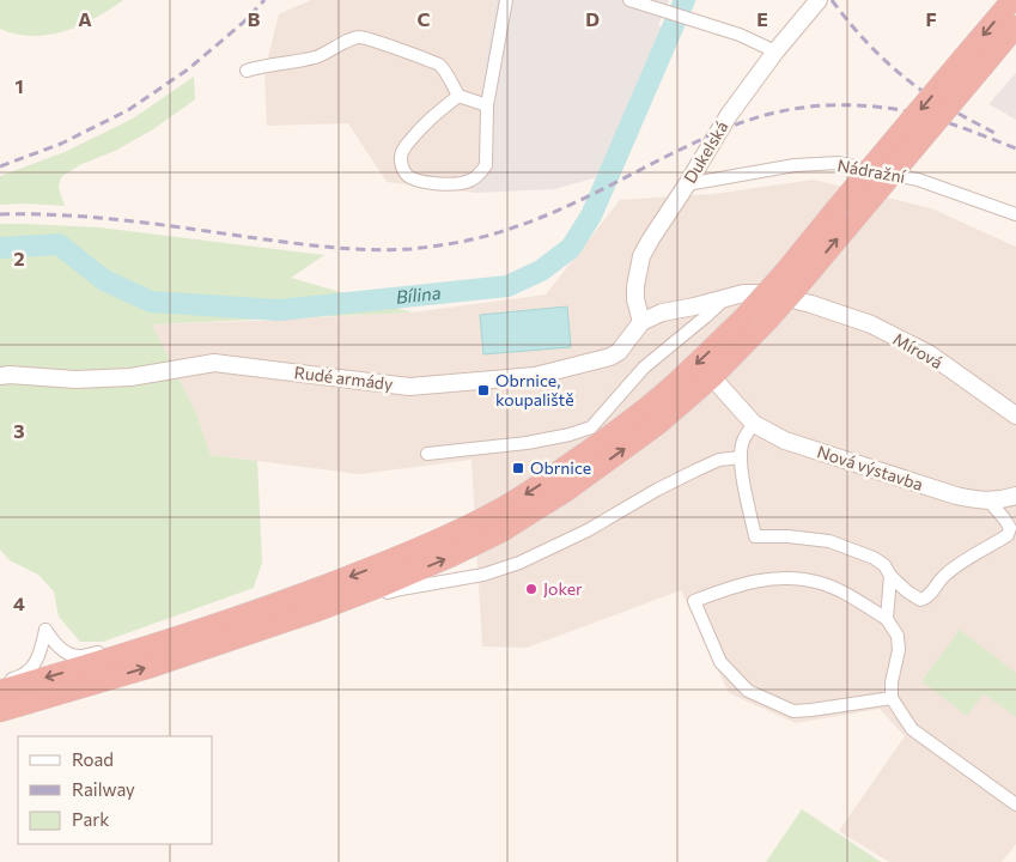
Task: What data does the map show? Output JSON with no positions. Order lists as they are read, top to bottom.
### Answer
{
  "streets": {
    "street": [
      "Dukelská",
      "Nádražní",
      "Mírová",
      "Rudé armády",
      "Nová výstavba"
    ]
  },
  "crossings": [
    ["Dukelská", "Nádražní"],
    ["Dukelská", "Rudé armády"]
  ],
  "water": ["Bílina"],
  "places": {
    "transit": ["Obrnice, koupaliště", "Obrnice"],
    "other": ["Joker"]
  },
  "legend": ["Road", "Railway", "Park"],
  "grid": {
    "columns": [
      "A",
      "B",
      "C",
      "D",
      "E",
      "F"
    ],
    "rows": [
      "1",
      "2",
      "3",
      "4"
    ]
  }
}
